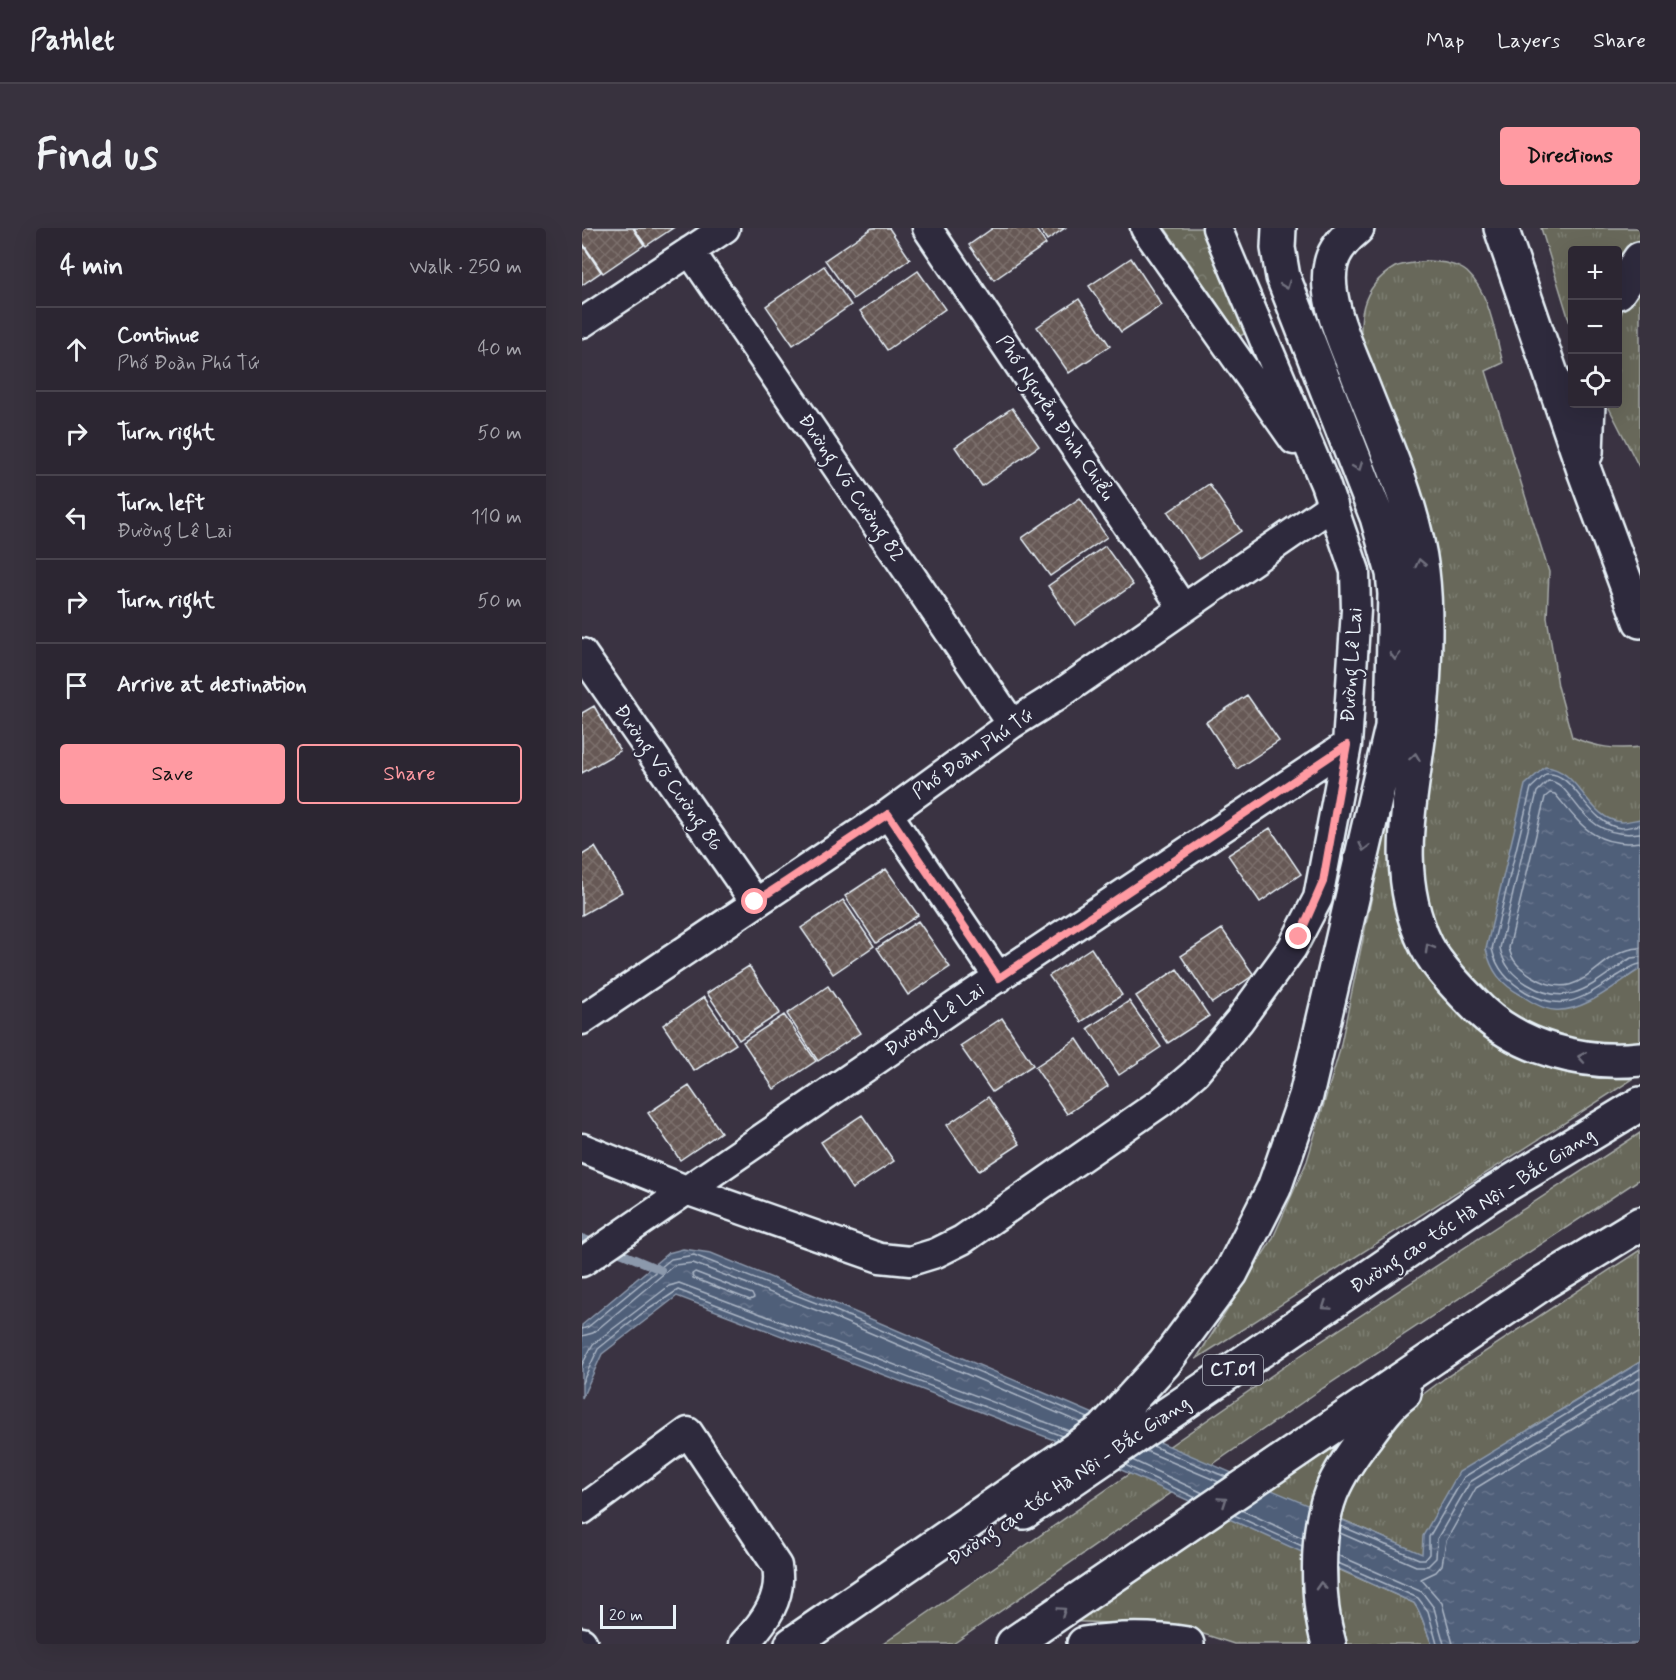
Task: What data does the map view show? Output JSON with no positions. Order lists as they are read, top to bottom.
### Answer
{
  "streets": {
    "highway": ["Đường cao tốc Hà Nội - Bắc Giang", "CT.01"],
    "street": [
      "Phố Nguyễn Đình Chiểu",
      "Đường Võ Cường 82",
      "Đường Lê Lai",
      "Phố Đoàn Phú Tứ",
      "Đường Võ Cường 86"
    ]
  },
  "crossings": [
    ["Phố Nguyễn Đình Chiểu", "Phố Đoàn Phú Tứ"],
    ["Đường Võ Cường 82", "Phố Đoàn Phú Tứ"],
    ["Đường Lê Lai", "Phố Đoàn Phú Tứ"],
    ["Phố Đoàn Phú Tứ", "Đường Võ Cường 86"]
  ],
  "scale_bar": "20 m",
  "page": {
    "header": "Pathlet",
    "nav": ["Map", "Layers", "Share"],
    "buttons": [
      "Directions",
      ["Save", "Share"]
    ],
    "title": "Find us",
    "heading": ["4 min", "Walk · 250 m"],
    "map_buttons": ["+", "−"],
    "list": [
      ["Continue", "Phố Đoàn Phú Tứ", "40 m"],
      ["Turn right", "50 m"],
      ["Turn left", "Đường Lê Lai", "110 m"],
      ["Turn right", "50 m"],
      "Arrive at destination"
    ],
    "scale": "20 m"
  }
}
